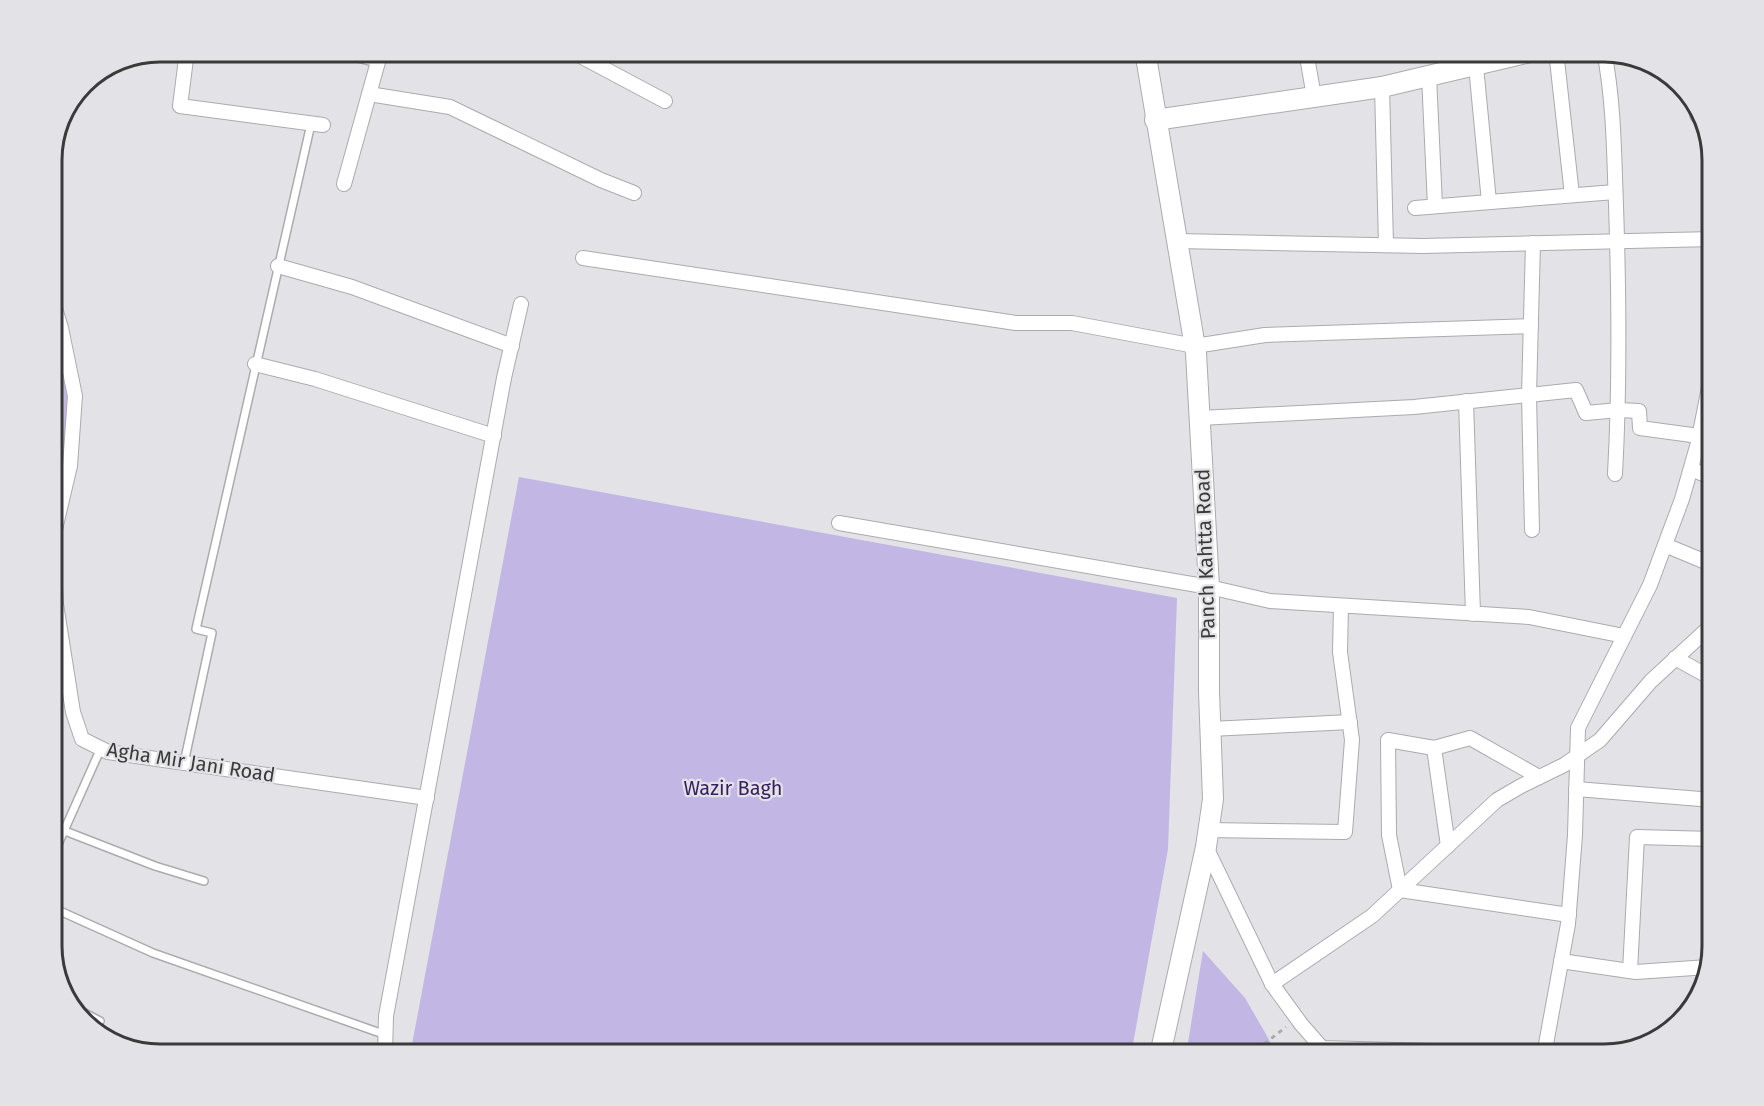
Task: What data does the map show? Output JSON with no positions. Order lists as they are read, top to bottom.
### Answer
{
  "streets": {
    "street": ["Panch Kahtta Road", "Agha Mir Jani Road"]
  },
  "parks": ["Wazir Bagh"]
}
